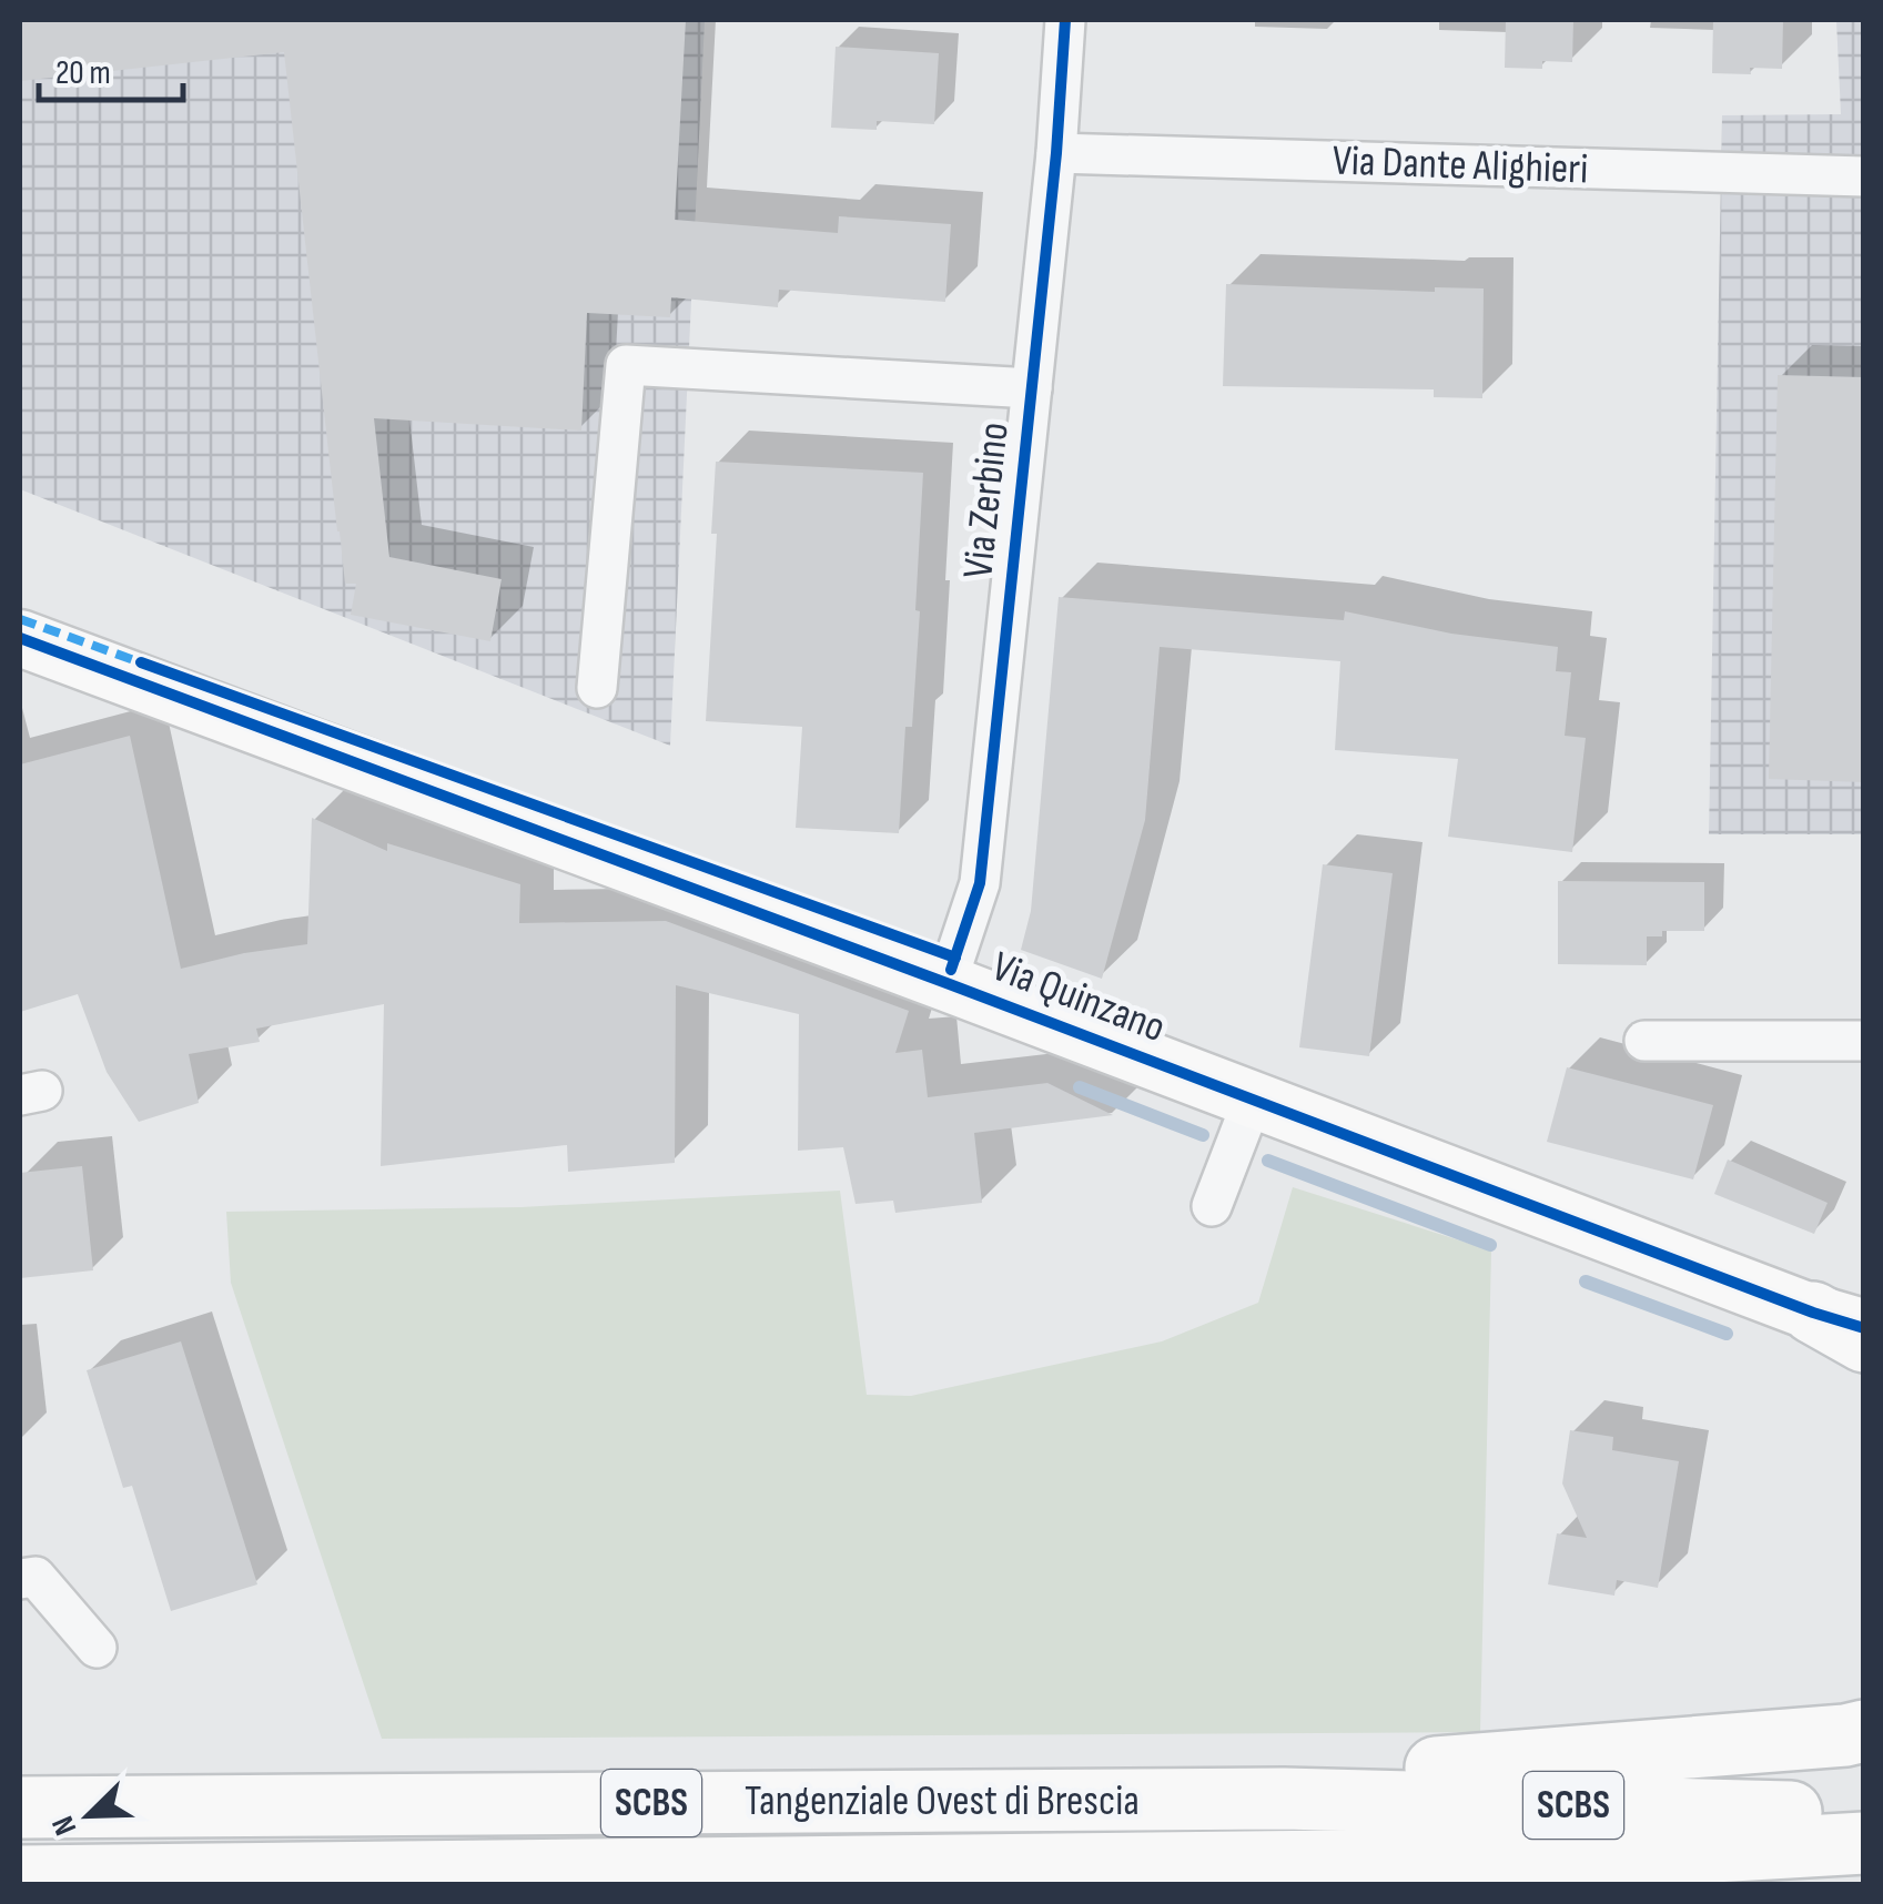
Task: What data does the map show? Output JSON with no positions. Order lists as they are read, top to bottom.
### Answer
{
  "streets": {
    "main road": ["Tangenziale Ovest di Brescia", "SCBS"],
    "street": ["Via Dante Alighieri", "Via Zerbino", "Via Quinzano"]
  },
  "crossings": [
    ["Via Dante Alighieri", "Via Zerbino"],
    ["Via Zerbino", "Via Quinzano"]
  ],
  "scale_bar": "20 m",
  "north": "bottom left"
}
